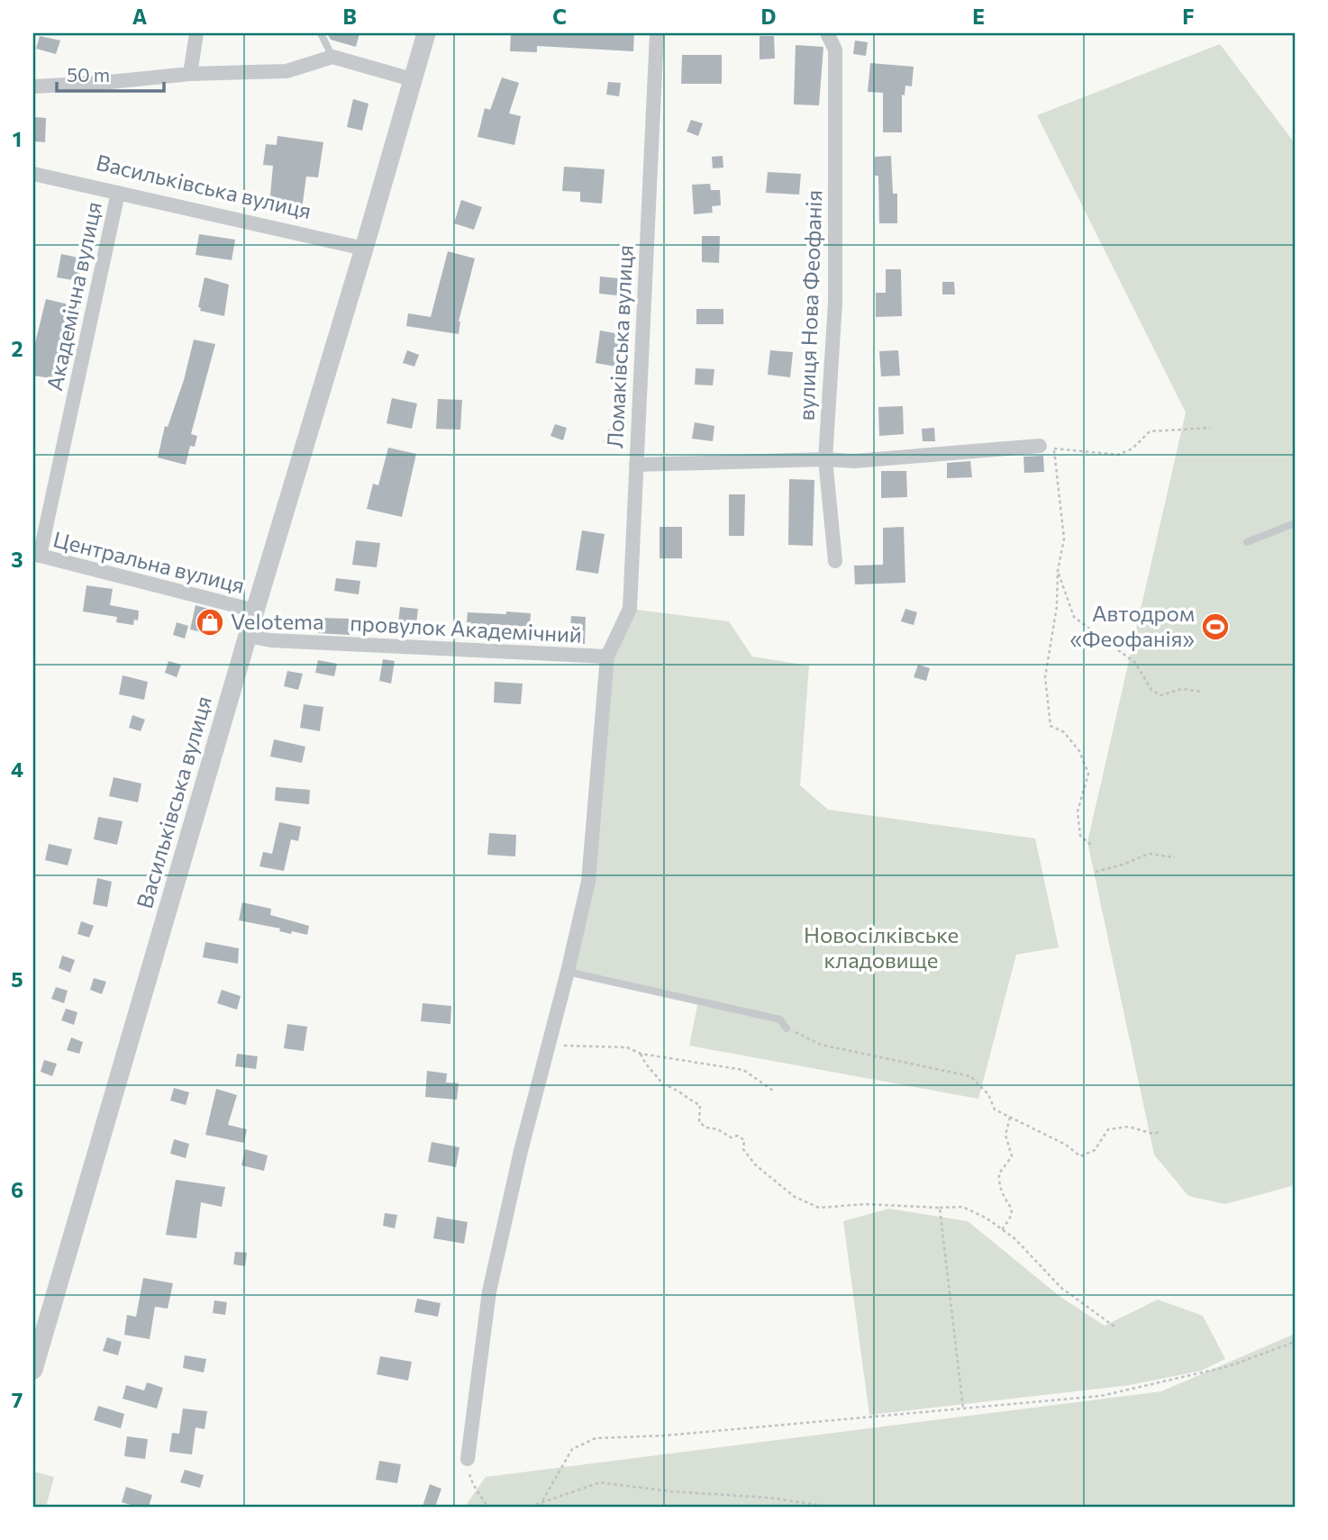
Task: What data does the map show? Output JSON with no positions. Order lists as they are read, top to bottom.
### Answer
{
  "streets": {
    "street": [
      "Васильківська вулиця",
      "Академічна вулиця",
      "вулиця Нова Феофанія",
      "Ломаківська вулиця",
      "Центральна вулиця",
      "провулок Академічний"
    ]
  },
  "crossings": [
    ["Васильківська вулиця", "Академічна вулиця"],
    ["Васильківська вулиця", "Центральна вулиця"],
    ["Васильківська вулиця", "провулок Академічний"],
    ["Академічна вулиця", "Центральна вулиця"],
    ["Ломаківська вулиця", "провулок Академічний"]
  ],
  "parks": ["Новосілківське кладовище"],
  "places": {
    "shop": ["Velotema"],
    "sports": ["Автодром «Феофанія»"]
  },
  "scale_bar": "50 m",
  "grid": {
    "columns": [
      "A",
      "B",
      "C",
      "D",
      "E",
      "F"
    ],
    "rows": [
      "1",
      "2",
      "3",
      "4",
      "5",
      "6",
      "7"
    ]
  }
}
